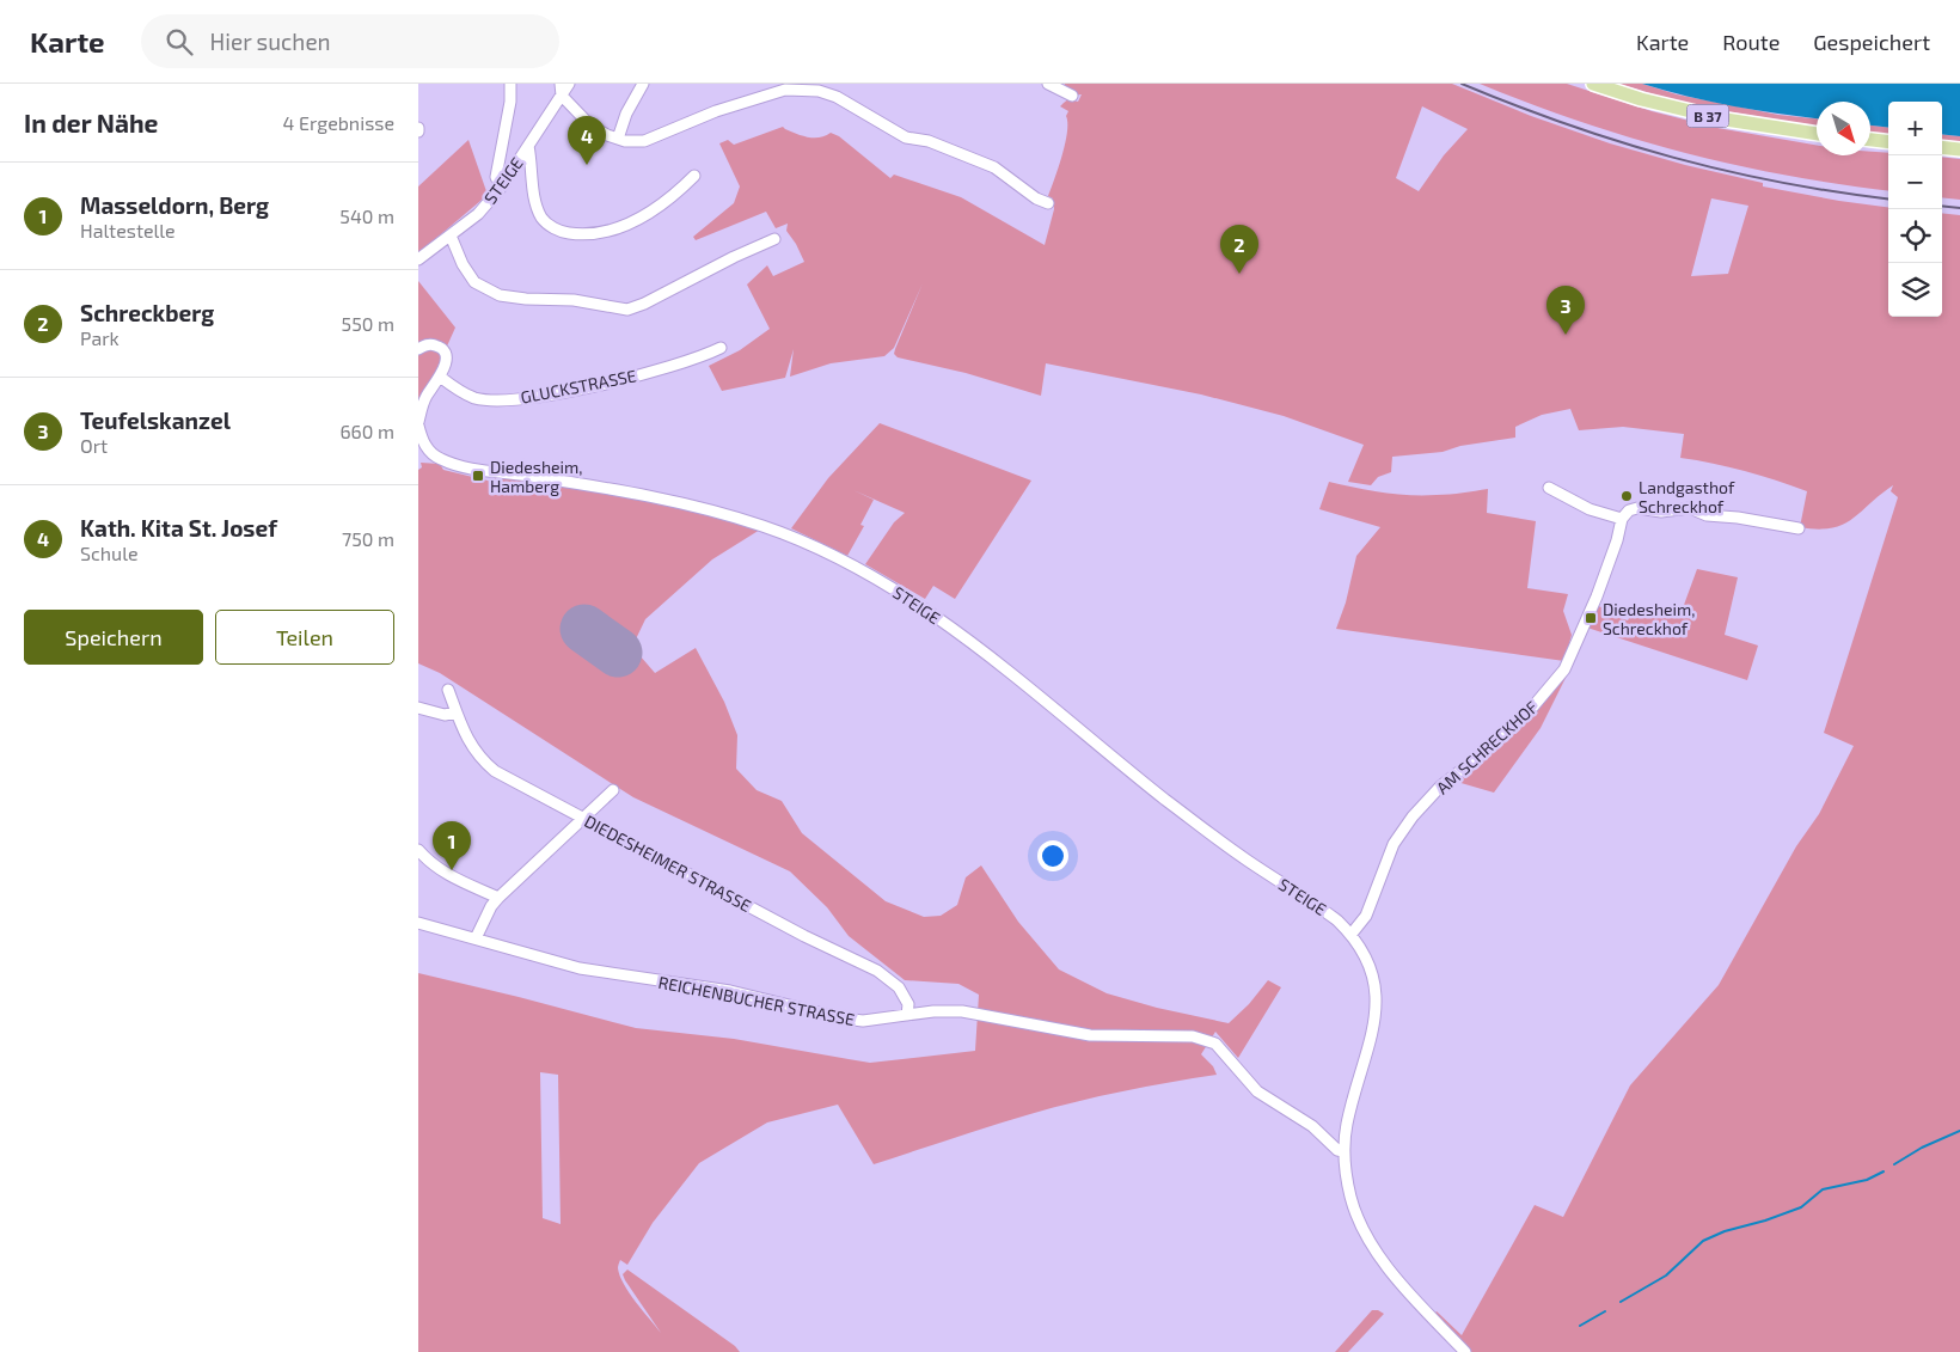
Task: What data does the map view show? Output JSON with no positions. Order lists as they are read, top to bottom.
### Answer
{
  "streets": {
    "main road": ["B 37"],
    "street": [
      "STEIGE",
      "GLUCKSTRASSE",
      "AM SCHRECKHOF",
      "DIEDESHEIMER STRASSE",
      "REICHENBUCHER STRASSE"
    ]
  },
  "crossings": [
    ["STEIGE", "GLUCKSTRASSE"],
    ["STEIGE", "AM SCHRECKHOF"],
    ["DIEDESHEIMER STRASSE", "REICHENBUCHER STRASSE"]
  ],
  "places": {
    "transit": ["Diedesheim, Hamberg", "Diedesheim, Schreckhof"],
    "other": ["Landgasthof Schreckhof"]
  },
  "north": "bottom right",
  "page": {
    "header": "Karte",
    "search": "Hier suchen",
    "nav": ["Karte", "Route", "Gespeichert"],
    "heading": ["In der Nähe", "4 Ergebnisse"],
    "map_buttons": ["+", "−"],
    "pins": [
      "4",
      "2",
      "3",
      "1"
    ],
    "list": [
      {
        "mark": "1",
        "name": "Masseldorn, Berg",
        "note": "Haltestelle",
        "value": "540 m"
      },
      {
        "mark": "2",
        "name": "Schreckberg",
        "note": "Park",
        "value": "550 m"
      },
      {
        "mark": "3",
        "name": "Teufelskanzel",
        "note": "Ort",
        "value": "660 m"
      },
      {
        "mark": "4",
        "name": "Kath. Kita St. Josef",
        "note": "Schule",
        "value": "750 m"
      }
    ],
    "buttons": ["Speichern", "Teilen"]
  }
}
